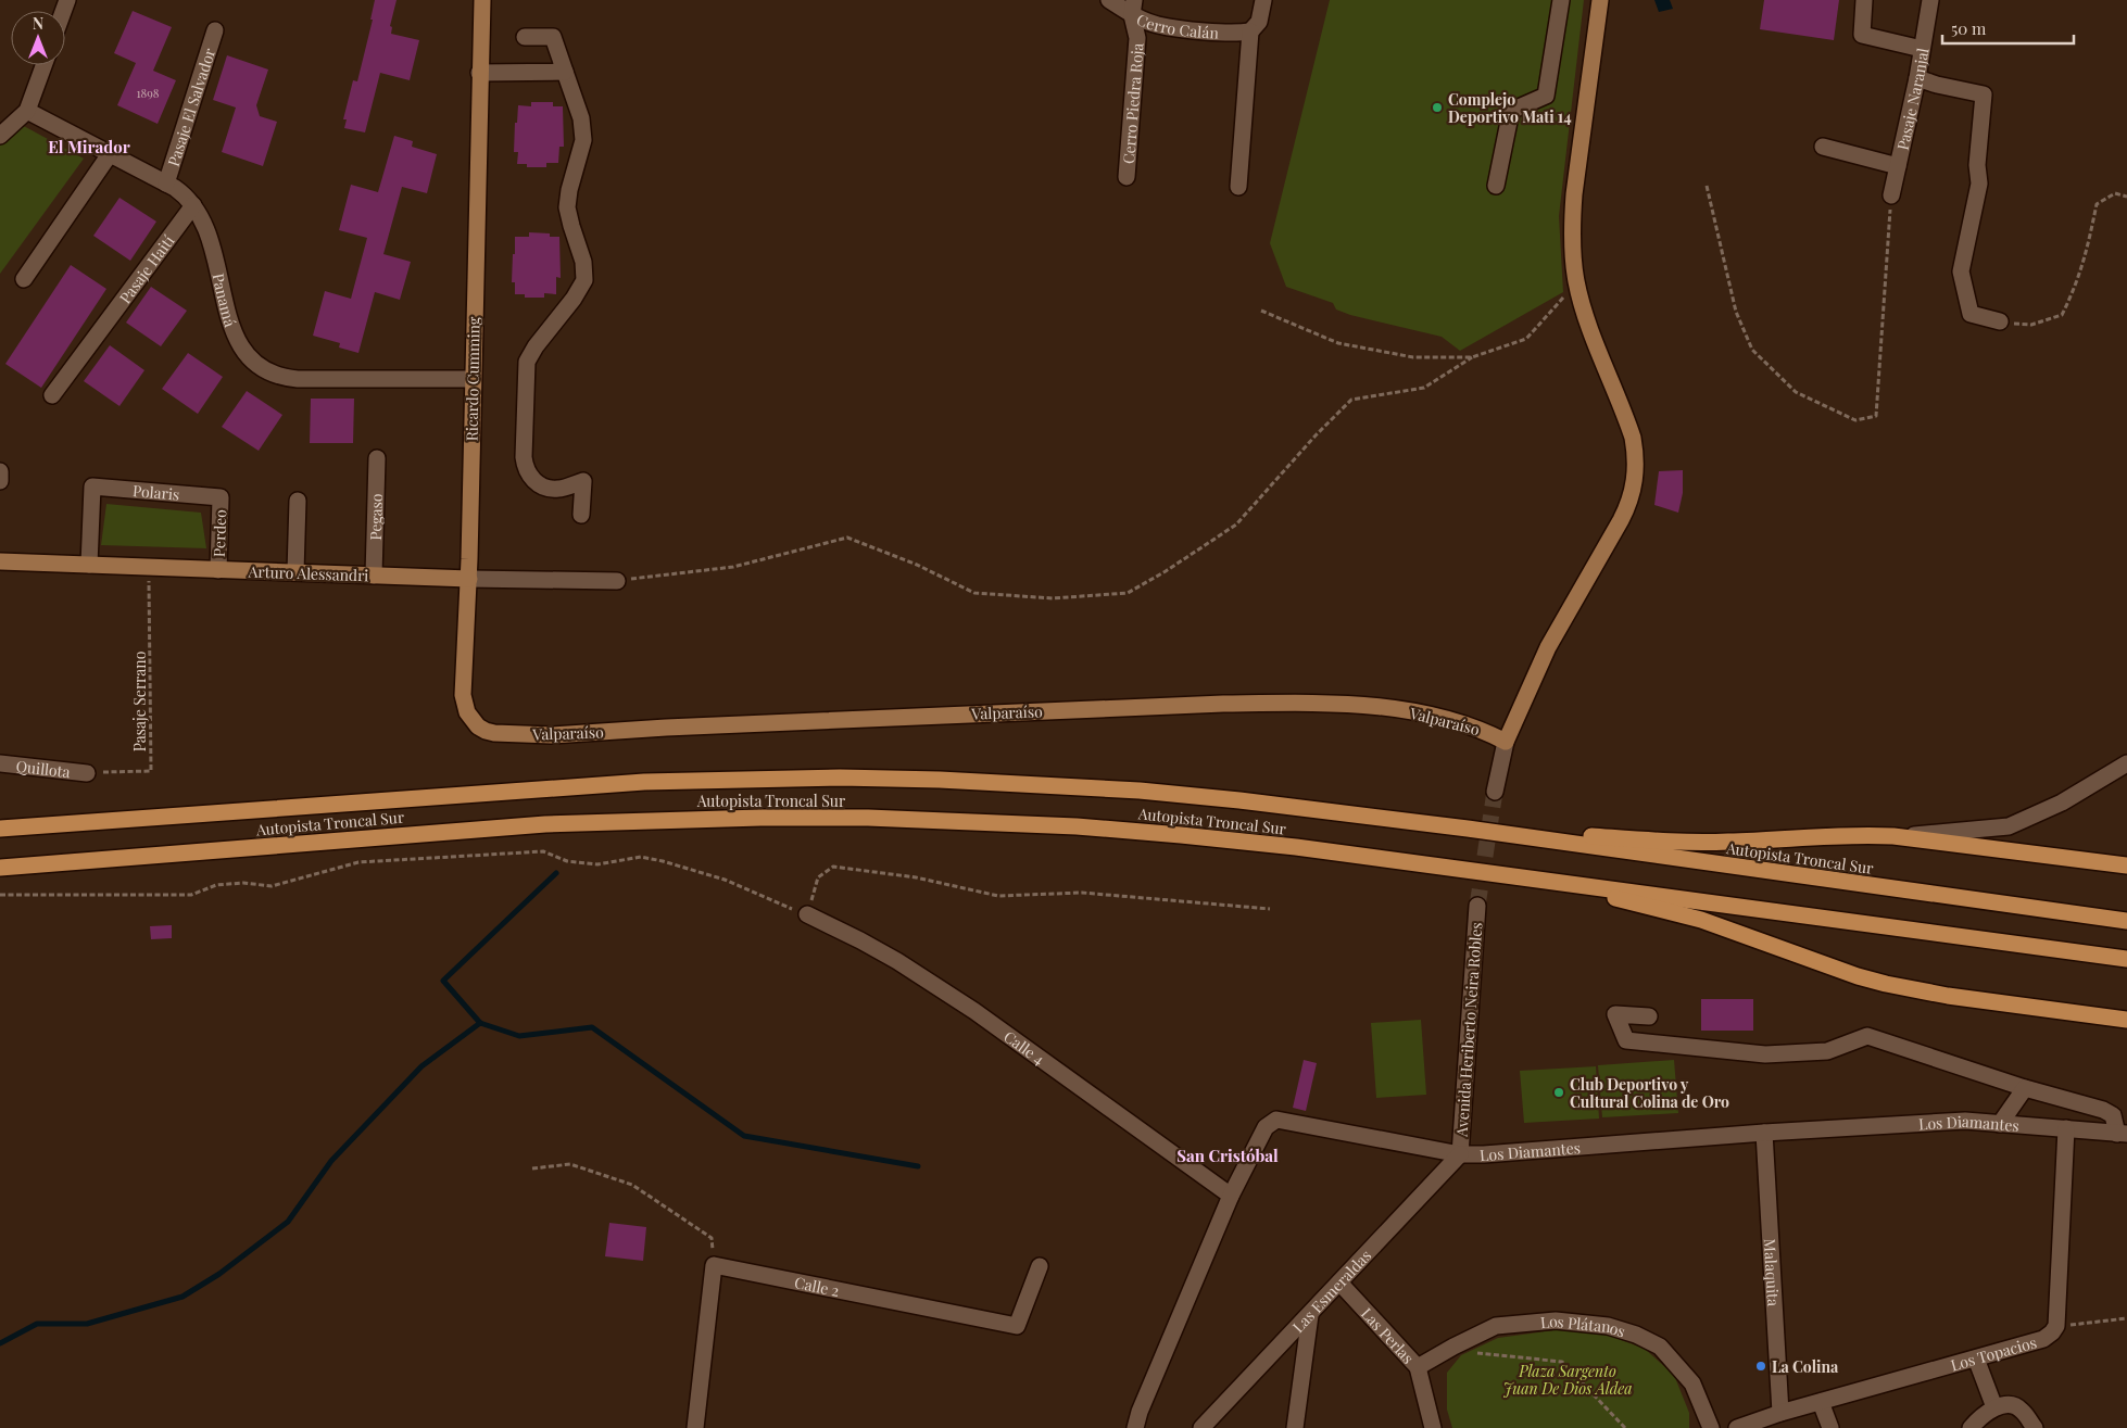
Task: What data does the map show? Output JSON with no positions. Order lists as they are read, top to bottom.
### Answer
{
  "streets": {
    "highway": ["Autopista Troncal Sur"],
    "main road": ["Ricardo Cumming", "Arturo Alessandri", "Valparaíso"],
    "street": [
      "Cerro Calán",
      "Pasaje Naranjal",
      "Cerro Piedra Roja",
      "Pasaje El Salvador",
      "Pasaje Haití",
      "Panamá",
      "Polaris",
      "Pegaso",
      "Perdeo",
      "Quillota",
      "Avenida Heriberto Neira Robles",
      "Calle 4",
      "Los Diamantes",
      "Malaquita",
      "Calle 2",
      "Las Esmeraldas",
      "Los Plátanos",
      "Las Perlas",
      "Los Topacios"
    ],
    "path": ["Pasaje Serrano"]
  },
  "crossings": [
    ["Cerro Calán", "Cerro Piedra Roja"],
    ["Pasaje El Salvador", "Panamá"],
    ["Pasaje Haití", "Panamá"],
    ["Panamá", "Ricardo Cumming"],
    ["Ricardo Cumming", "Arturo Alessandri"],
    ["Ricardo Cumming", "Valparaíso"],
    ["Polaris", "Perdeo"],
    ["Polaris", "Arturo Alessandri"],
    ["Pegaso", "Arturo Alessandri"],
    ["Perdeo", "Arturo Alessandri"],
    ["Arturo Alessandri", "Pasaje Serrano"],
    ["Pasaje Serrano", "Quillota"],
    ["Avenida Heriberto Neira Robles", "Los Diamantes"],
    ["Avenida Heriberto Neira Robles", "Las Esmeraldas"],
    ["Calle 4", "Los Diamantes"],
    ["Los Diamantes", "Malaquita"],
    ["Los Diamantes", "Las Esmeraldas"],
    ["Malaquita", "Los Topacios"],
    ["Las Esmeraldas", "Las Perlas"],
    ["Los Plátanos", "Las Perlas"]
  ],
  "districts": ["El Mirador", "San Cristóbal"],
  "parks": ["Plaza Sargento Juan De Dios Aldea"],
  "places": ["Complejo Deportivo Mati 14", "Club Deportivo y Cultural Colina de Oro", "La Colina"],
  "house_numbers": ["1898"],
  "scale_bar": "50 m",
  "north": "top"
}
